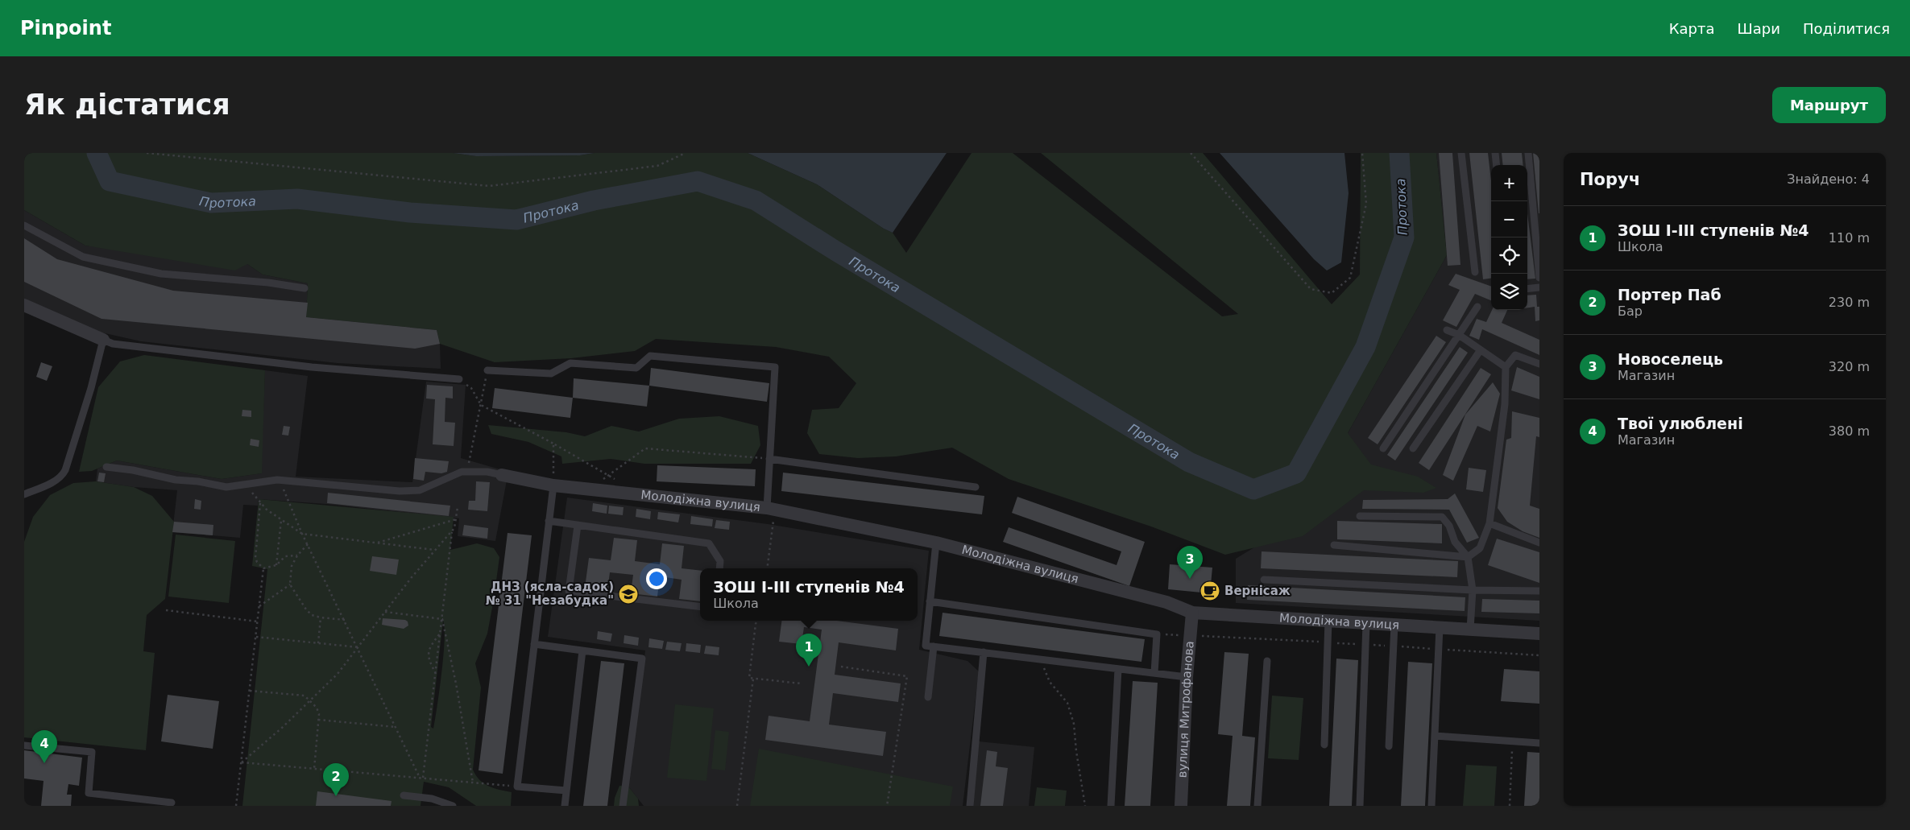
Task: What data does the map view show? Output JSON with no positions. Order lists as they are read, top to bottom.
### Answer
{
  "streets": {
    "street": ["Молодіжна вулиця", "вулиця Митрофанова"]
  },
  "crossings": [
    ["Молодіжна вулиця", "вулиця Митрофанова"]
  ],
  "water": ["Протока"],
  "places": {
    "cafe": ["Вернісаж"],
    "school or university": ["ДНЗ (ясла-садок) № 31 \"Незабудка\""]
  },
  "page": {
    "header": "Pinpoint",
    "nav": ["Карта", "Шари", "Поділитися"],
    "buttons": "Маршрут",
    "title": "Як дістатися",
    "heading": ["Поруч", "Знайдено: 4"],
    "map_buttons": ["+", "−"],
    "list": [
      {
        "mark": "1",
        "name": "ЗОШ І-ІІІ ступенів №4",
        "note": "Школа",
        "value": "110 m"
      },
      {
        "mark": "2",
        "name": "Портер Паб",
        "note": "Бар",
        "value": "230 m"
      },
      {
        "mark": "3",
        "name": "Новоселець",
        "note": "Магазин",
        "value": "320 m"
      },
      {
        "mark": "4",
        "name": "Твої улюблені",
        "note": "Магазин",
        "value": "380 m"
      }
    ],
    "pins": [
      "3",
      "1",
      "4",
      "2"
    ],
    "popup": ["ЗОШ І-ІІІ ступенів №4", "Школа"]
  }
}
